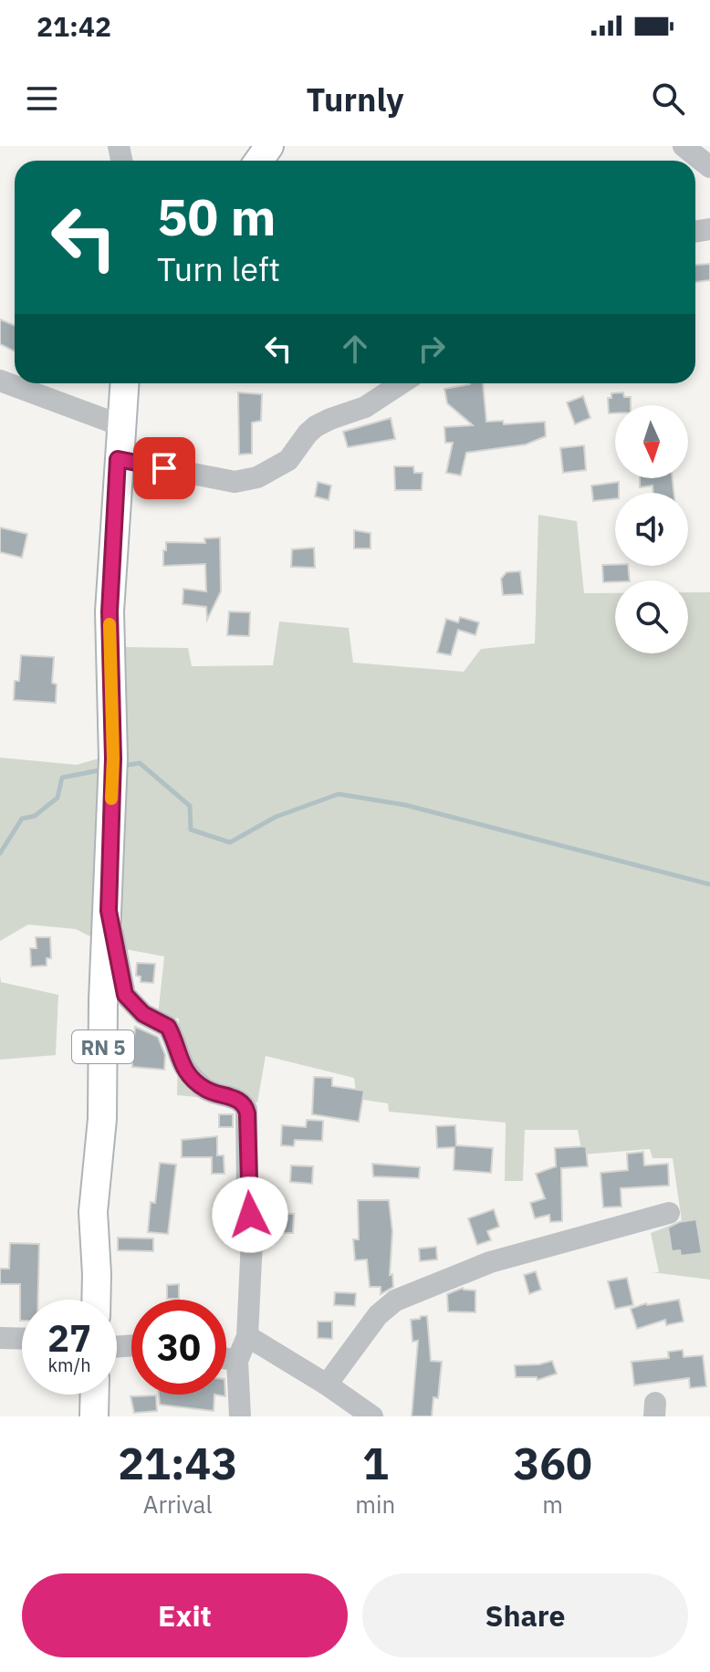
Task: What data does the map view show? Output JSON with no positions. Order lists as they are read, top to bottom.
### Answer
{
  "streets": {
    "main road": ["RN 5"]
  },
  "north": "bottom",
  "page": {
    "status": "21:42",
    "header": "Turnly",
    "turn": ["50 m", "Turn left"],
    "speed": "27 km/h",
    "limit": "30",
    "eta": [
      "21:43",
      "Arrival",
      "1",
      "min",
      "360",
      "m"
    ],
    "buttons": ["Exit", "Share"]
  }
}
